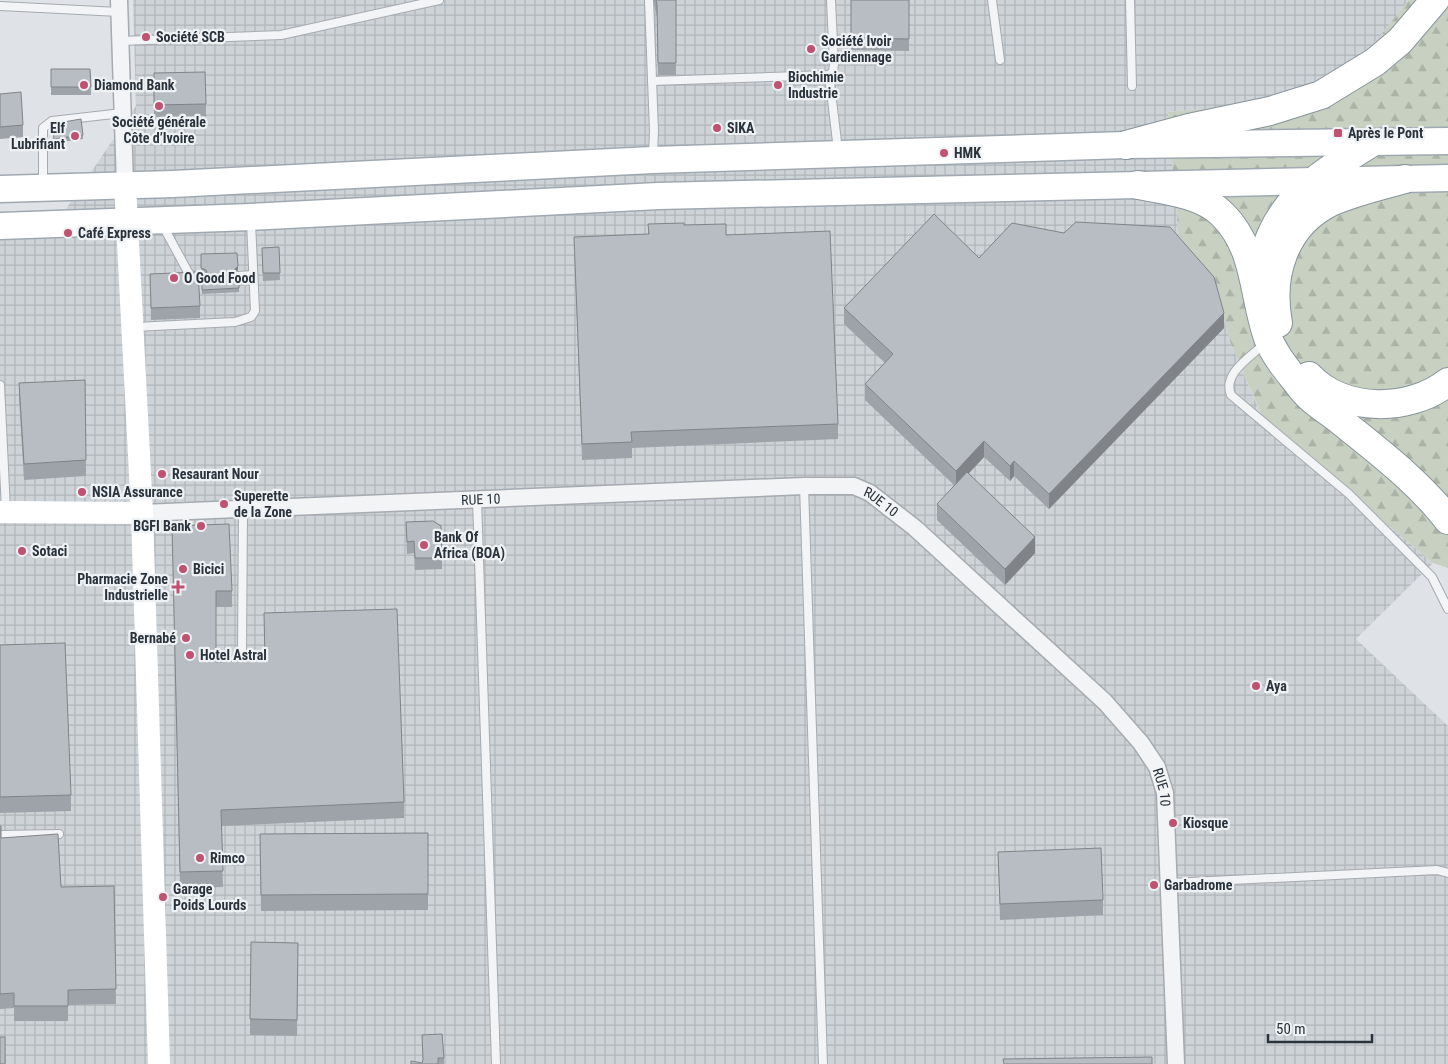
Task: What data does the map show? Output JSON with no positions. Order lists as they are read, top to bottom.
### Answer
{
  "streets": {
    "street": ["RUE 10"]
  },
  "places": {
    "other": [
      "Société SCB",
      "Société Ivoir Gardiennage",
      "Diamond Bank",
      "Biochimie Industrie",
      "Société générale Côte d’Ivoire",
      "SIKA",
      "Elf Lubrifiant",
      "HMK",
      "Café Express",
      "O Good Food",
      "Resaurant Nour",
      "NSIA Assurance",
      "Superette de la Zone",
      "BGFI Bank",
      "Bank Of Africa (BOA)",
      "Sotaci",
      "Bicici",
      "Bernabé",
      "Hotel Astral",
      "Aya",
      "Kiosque",
      "Rimco",
      "Garbadrome",
      "Garage Poids Lourds"
    ],
    "transit": ["Après le Pont"],
    "health": ["Pharmacie Zone Industrielle"]
  },
  "scale_bar": "50 m"
}
